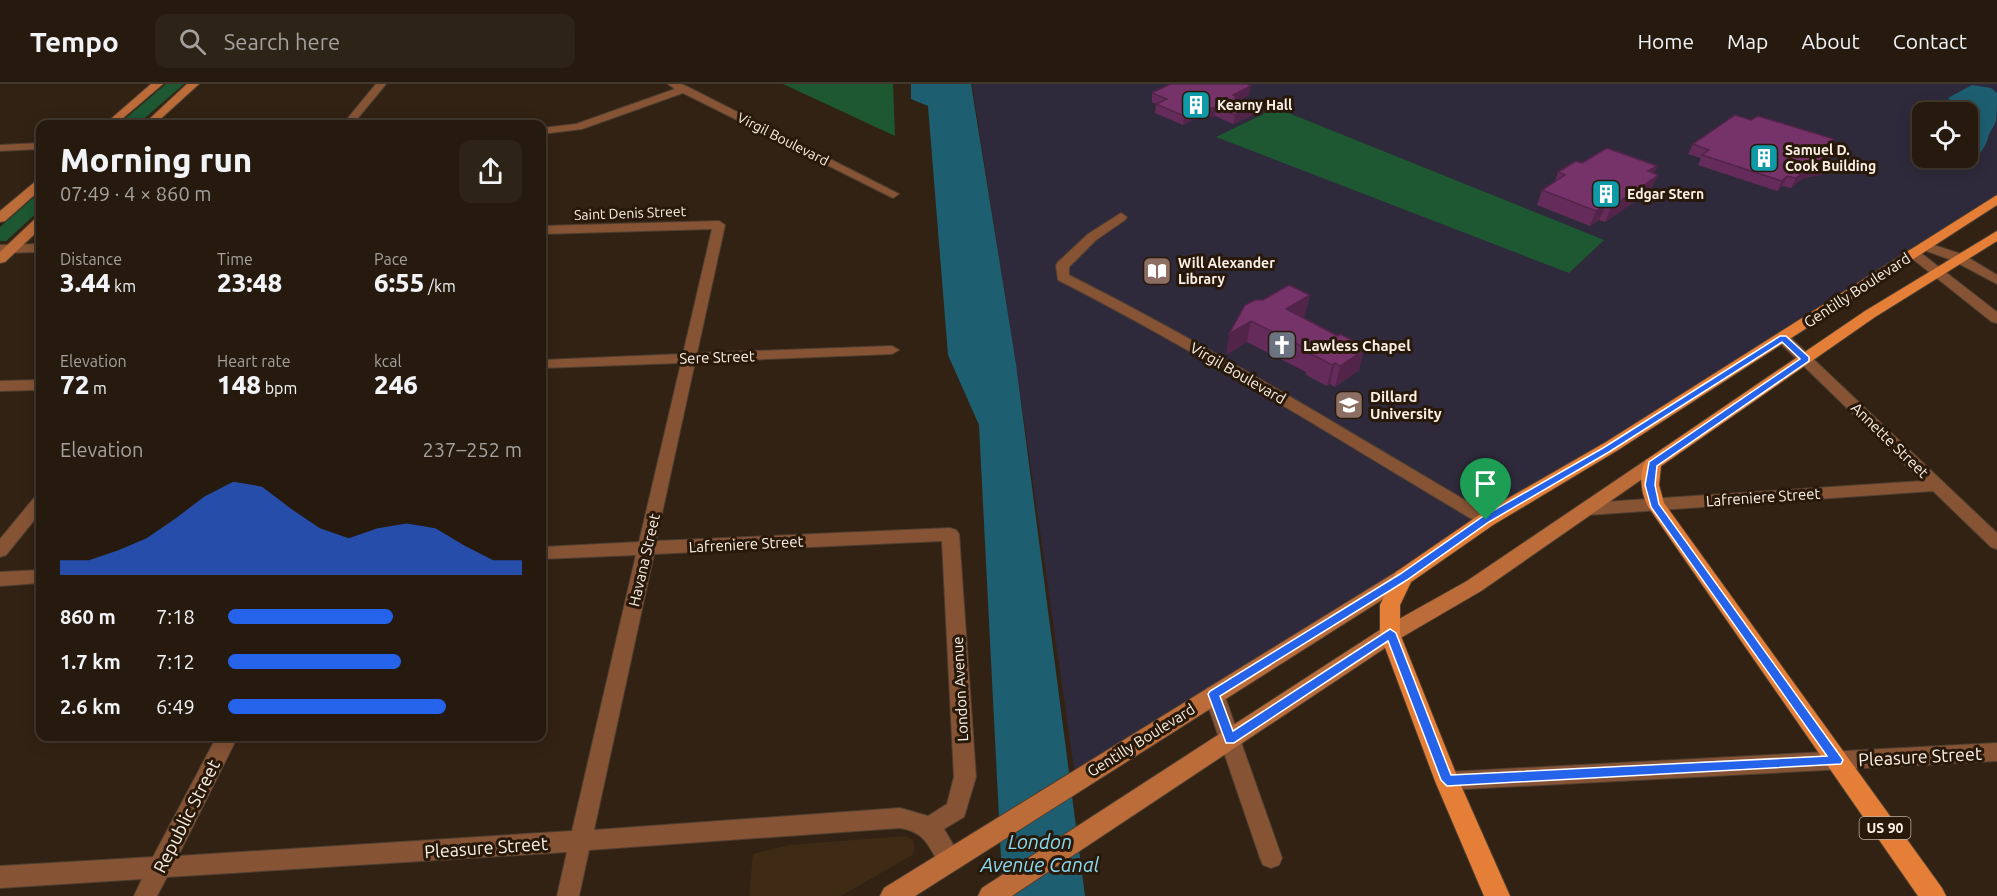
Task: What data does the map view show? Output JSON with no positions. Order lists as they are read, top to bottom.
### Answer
{
  "streets": {
    "main road": ["Gentilly Boulevard", "US 90"],
    "street": [
      "Virgil Boulevard",
      "Saint Denis Street",
      "Sere Street",
      "Annette Street",
      "Lafreniere Street",
      "Havana Street",
      "London Avenue",
      "Pleasure Street",
      "Republic Street"
    ]
  },
  "crossings": [
    ["Virgil Boulevard", "Gentilly Boulevard"],
    ["Saint Denis Street", "Havana Street"],
    ["Gentilly Boulevard", "Annette Street"],
    ["Gentilly Boulevard", "Lafreniere Street"],
    ["Gentilly Boulevard", "US 90"],
    ["Sere Street", "Havana Street"],
    ["Annette Street", "Lafreniere Street"],
    ["Lafreniere Street", "Havana Street"],
    ["Lafreniere Street", "London Avenue"],
    ["Lafreniere Street", "US 90"],
    ["Havana Street", "Pleasure Street"],
    ["London Avenue", "Pleasure Street"],
    ["Pleasure Street", "Republic Street"],
    ["Pleasure Street", "US 90"]
  ],
  "water": ["London Avenue Canal"],
  "places": {
    "building": ["Kearny Hall", "Samuel D. Cook Building", "Edgar Stern"],
    "library": ["Will Alexander Library"],
    "church": ["Lawless Chapel"],
    "school or university": ["Dillard University"]
  },
  "page": {
    "header": "Tempo",
    "search": "Search here",
    "nav": [
      "Home",
      "Map",
      "About",
      "Contact"
    ],
    "heading": ["Morning run", "07:49 · 4 × 860 m"],
    "stats": [
      ["Distance", "3.44 km"],
      ["Time", "23:48"],
      ["Pace", "6:55 /km"],
      ["Elevation", "72 m"],
      ["Heart rate", "148 bpm"],
      ["kcal", "246"]
    ],
    "chart": ["Elevation", "237–252 m"],
    "list": [
      {
        "name": "860 m",
        "note": "7:18"
      },
      {
        "name": "1.7 km",
        "note": "7:12"
      },
      {
        "name": "2.6 km",
        "note": "6:49"
      }
    ]
  }
}
